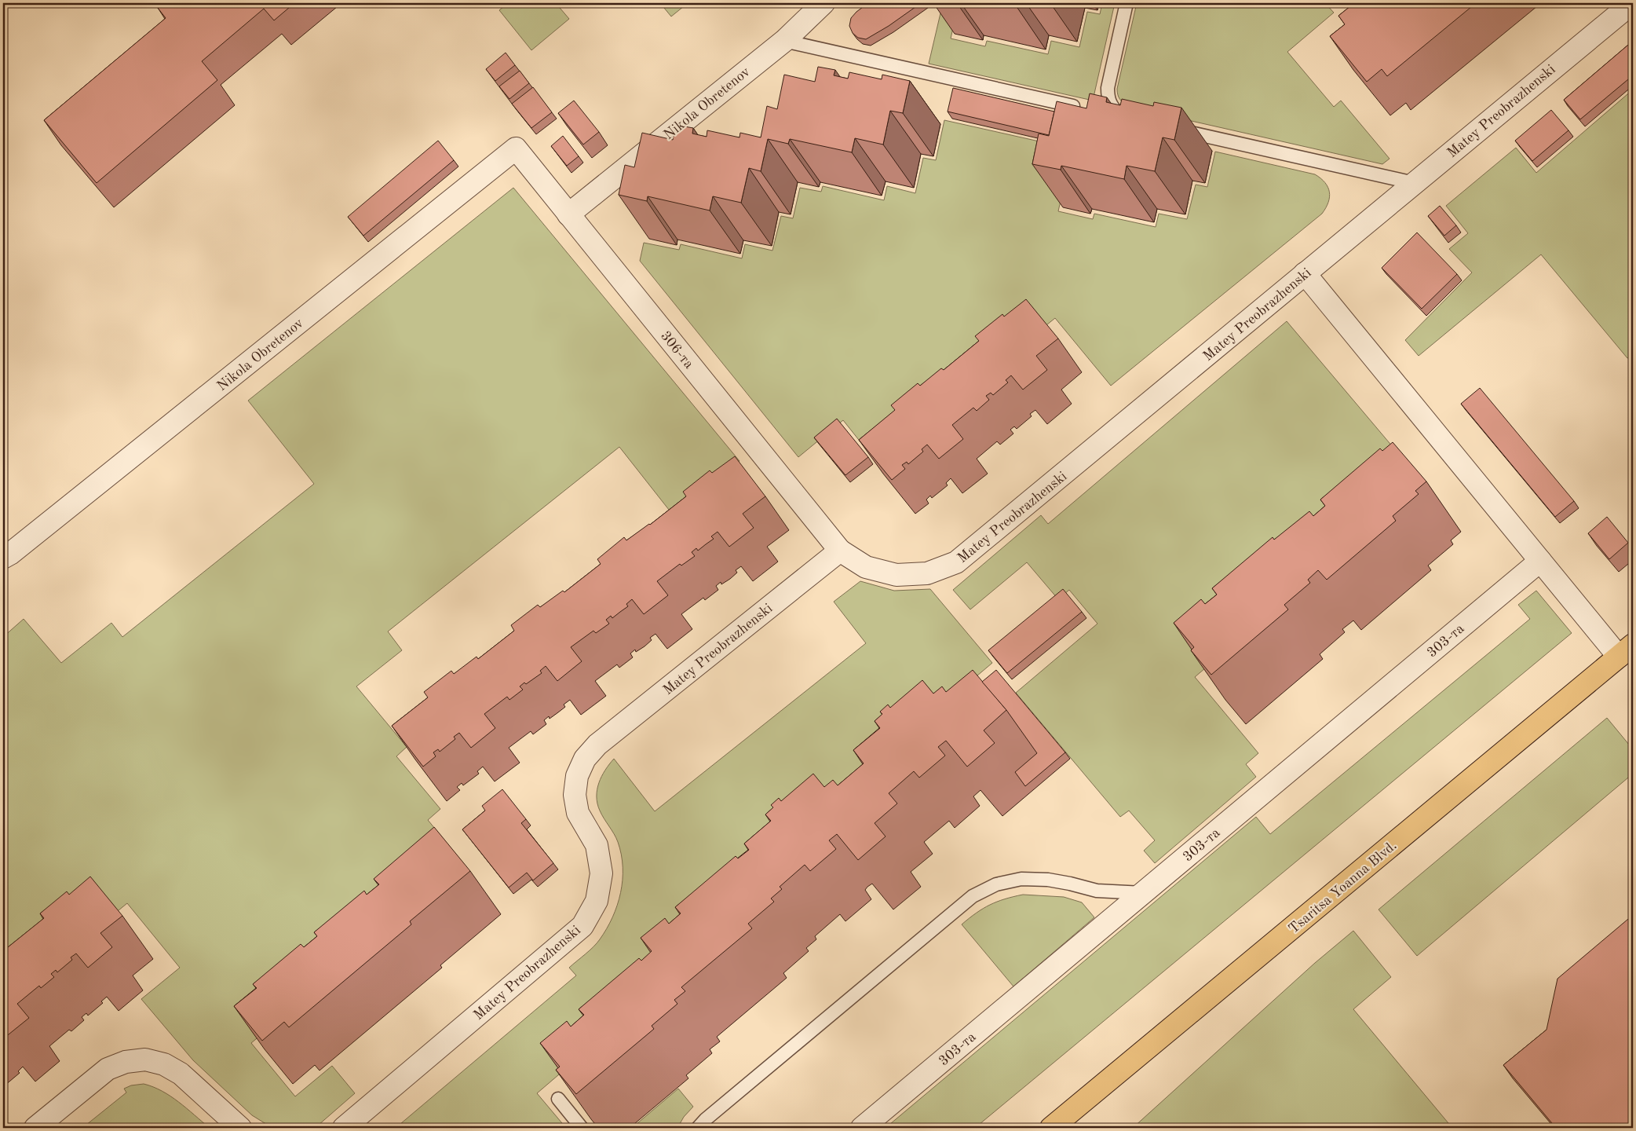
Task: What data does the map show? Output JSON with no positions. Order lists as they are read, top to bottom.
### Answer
{
  "streets": {
    "main road": ["Tsaritsa Yoanna Blvd."],
    "street": [
      "Nikola Obretenov",
      "Matey Preobrazhenski",
      "306-та",
      "303-та"
    ]
  },
  "crossings": [
    ["Nikola Obretenov", "306-та"],
    ["Matey Preobrazhenski", "306-та"]
  ]
}
